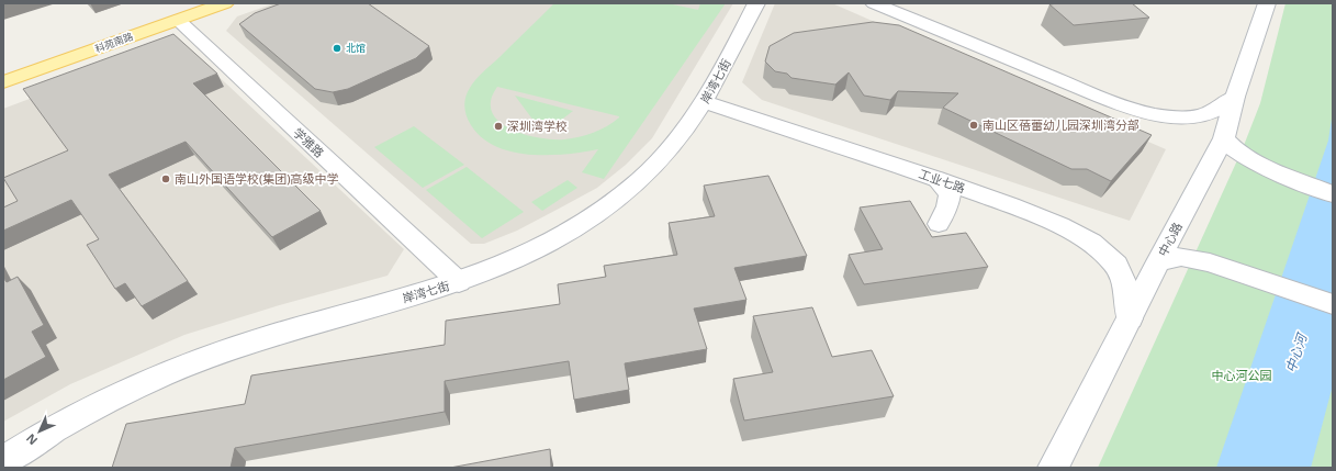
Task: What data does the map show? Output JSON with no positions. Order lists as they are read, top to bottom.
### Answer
{
  "streets": {
    "main road": ["科苑南路"],
    "street": [
      "岸湾七街",
      "学雅路",
      "工业七路",
      "中心路"
    ]
  },
  "crossings": [
    ["科苑南路", "学雅路"],
    ["岸湾七街", "学雅路"],
    ["岸湾七街", "工业七路"],
    ["工业七路", "中心路"]
  ],
  "water": ["中心河"],
  "parks": ["中心河公园"],
  "places": [
    "北馆",
    "南山区蓓蕾幼儿园深圳湾分部",
    "深圳湾学校",
    "南山外国语学校(集团)高级中学"
  ],
  "north": "bottom left"
}
